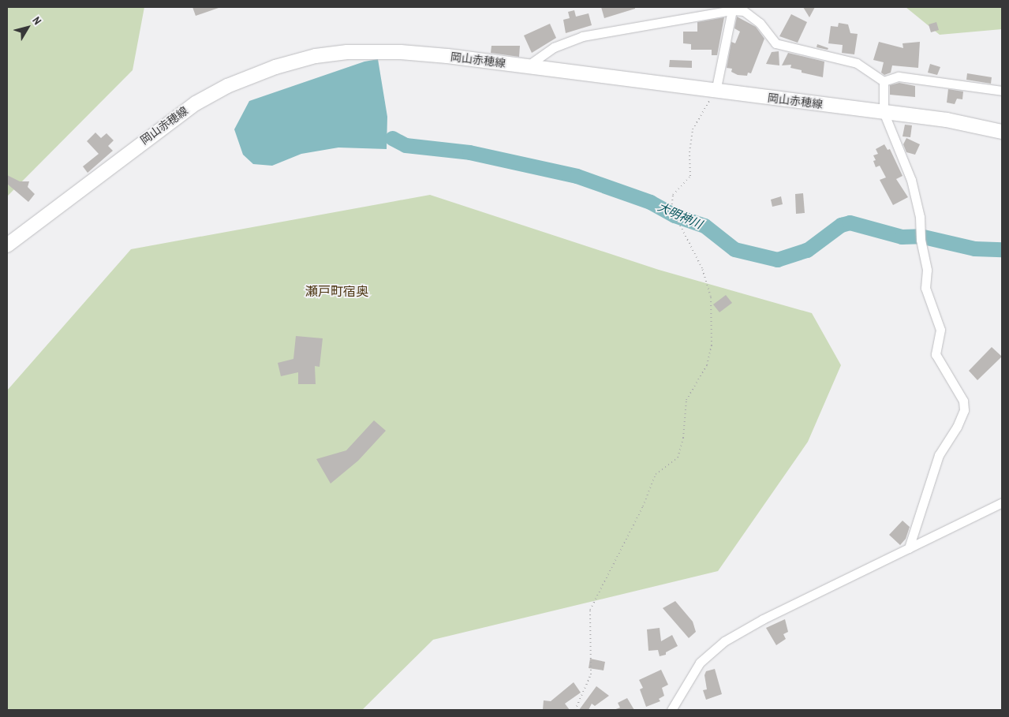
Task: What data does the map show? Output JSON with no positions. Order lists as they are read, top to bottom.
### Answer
{
  "streets": {
    "main road": ["岡山赤穂線"]
  },
  "districts": ["瀬戸町宿奥"],
  "water": ["大明神川"],
  "north": "top right"
}
